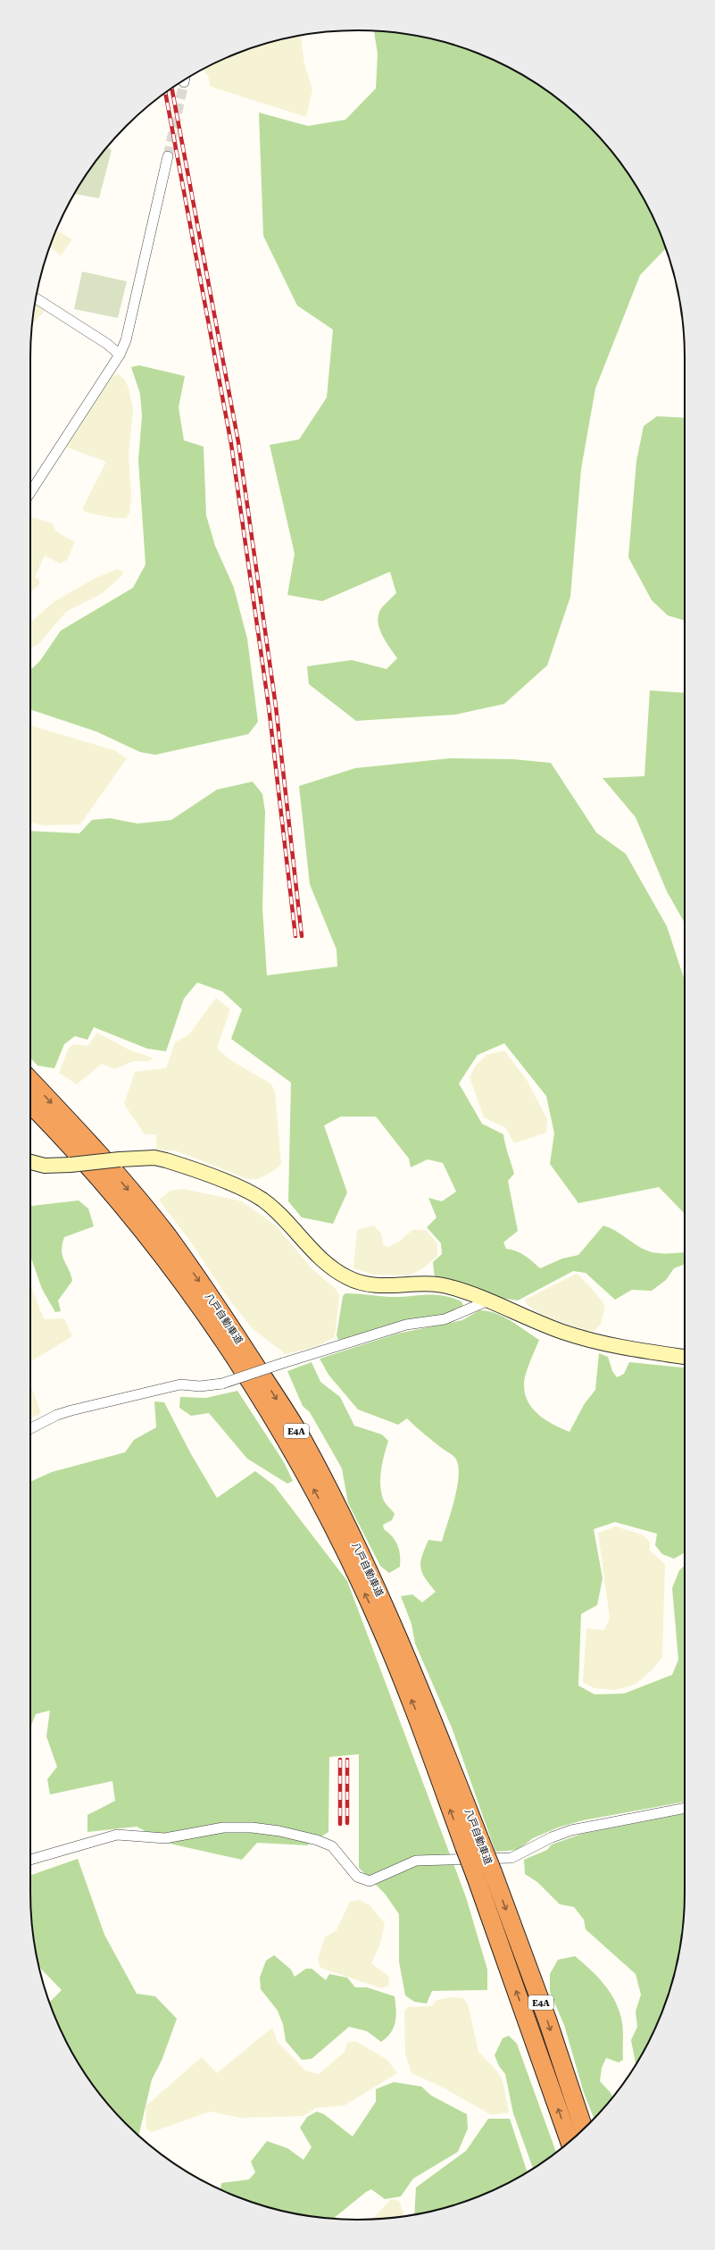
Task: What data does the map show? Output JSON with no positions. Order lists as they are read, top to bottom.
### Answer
{
  "streets": {
    "highway": ["八戸自動車道", "E4A"]
  }
}
